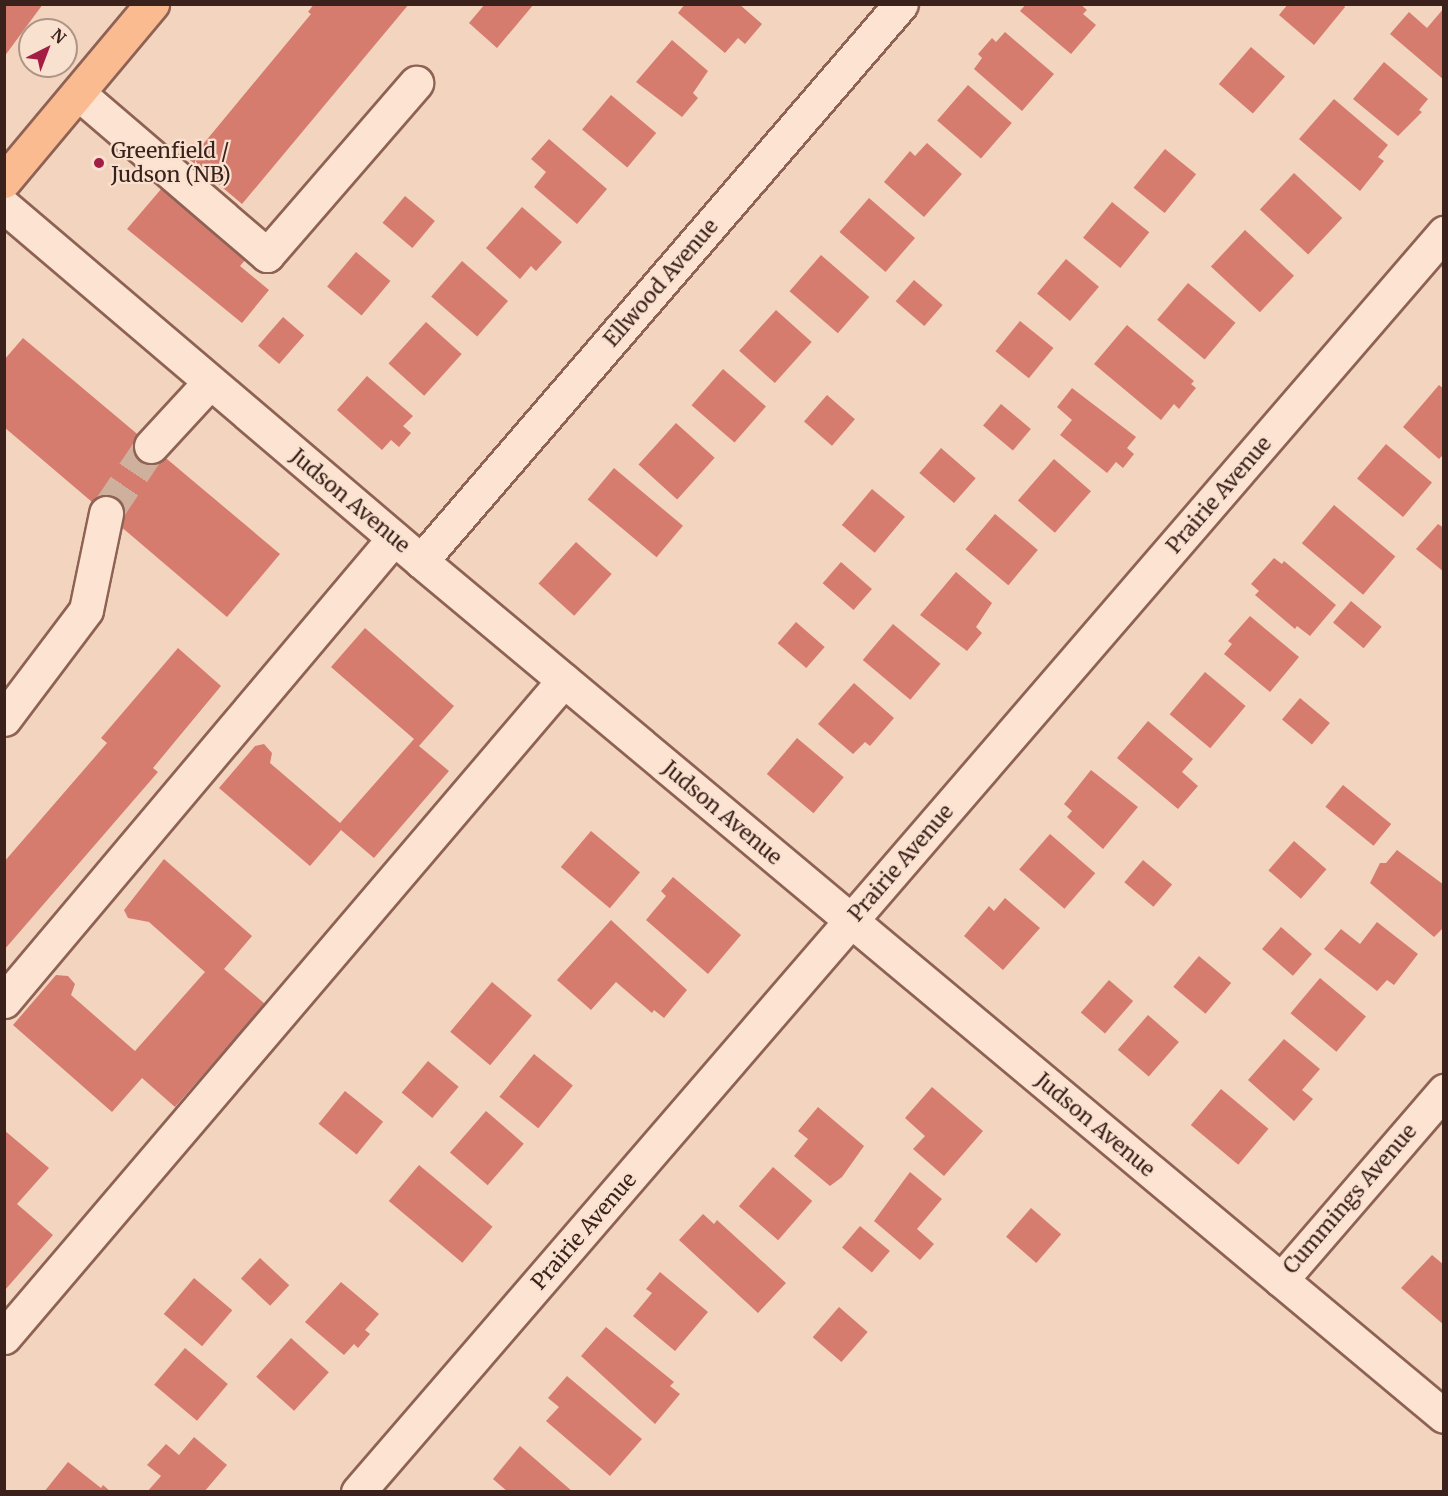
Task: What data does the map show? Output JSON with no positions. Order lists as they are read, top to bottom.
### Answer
{
  "streets": {
    "street": [
      "Ellwood Avenue",
      "Prairie Avenue",
      "Judson Avenue",
      "Cummings Avenue"
    ]
  },
  "crossings": [
    ["Ellwood Avenue", "Judson Avenue"],
    ["Prairie Avenue", "Judson Avenue"],
    ["Judson Avenue", "Cummings Avenue"]
  ],
  "places": ["Greenfield / Judson (NB)"],
  "north": "top right"
}
